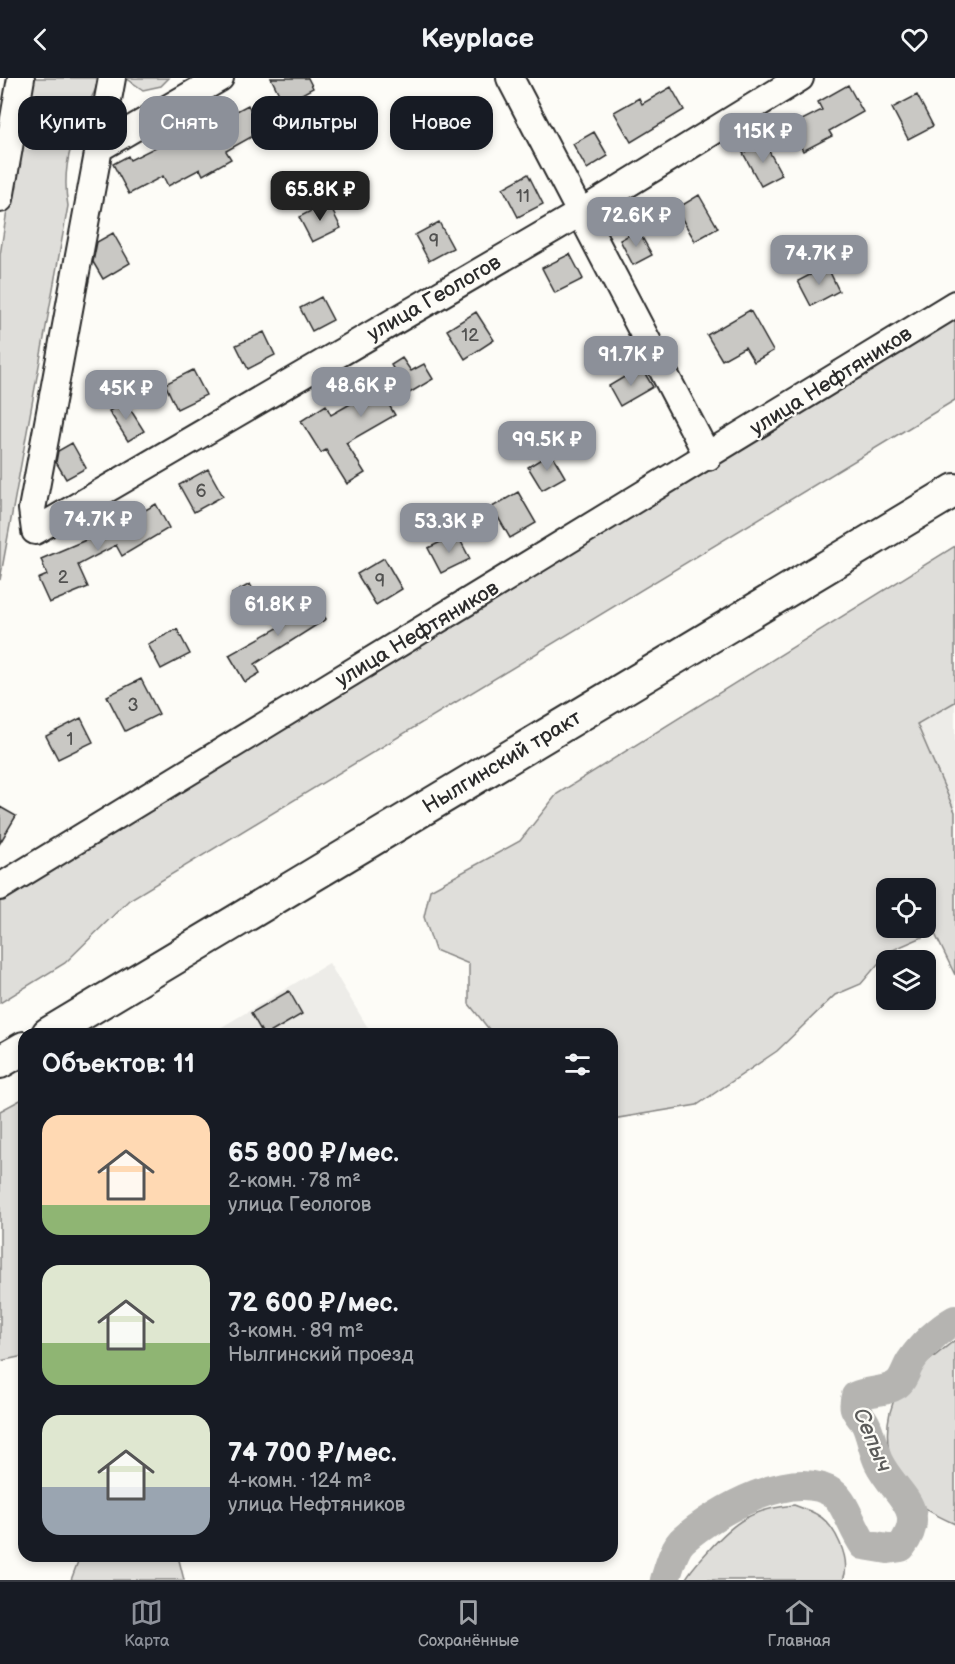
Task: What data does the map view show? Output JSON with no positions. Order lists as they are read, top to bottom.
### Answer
{
  "streets": {
    "main road": ["Нылгинский тракт"],
    "street": ["улица Геологов", "улица Нефтяников"]
  },
  "water": ["Сепыч"],
  "house_numbers": [
    "11",
    "9",
    "12",
    "6",
    "2",
    "9",
    "3",
    "1"
  ],
  "page": {
    "header": "Keyplace",
    "chip": [
      "Купить",
      "Снять",
      "Фильтры",
      "Новое"
    ],
    "price": [
      "115K ₽",
      "65.8K ₽",
      "72.6K ₽",
      "74.7K ₽",
      "91.7K ₽",
      "48.6K ₽",
      "45K ₽",
      "99.5K ₽",
      "74.7K ₽",
      "53.3K ₽",
      "61.8K ₽"
    ],
    "heading": "Объектов: 11",
    "list": [
      {
        "name": "65 800 ₽/мес.",
        "note": "2-комн. · 78 m² · улица Геологов"
      },
      {
        "name": "72 600 ₽/мес.",
        "note": "3-комн. · 89 m² · Нылгинский проезд"
      },
      {
        "name": "74 700 ₽/мес.",
        "note": "4-комн. · 124 m² · улица Нефтяников"
      }
    ],
    "tabs": ["Карта", "Сохранённые", "Главная"]
  }
}
